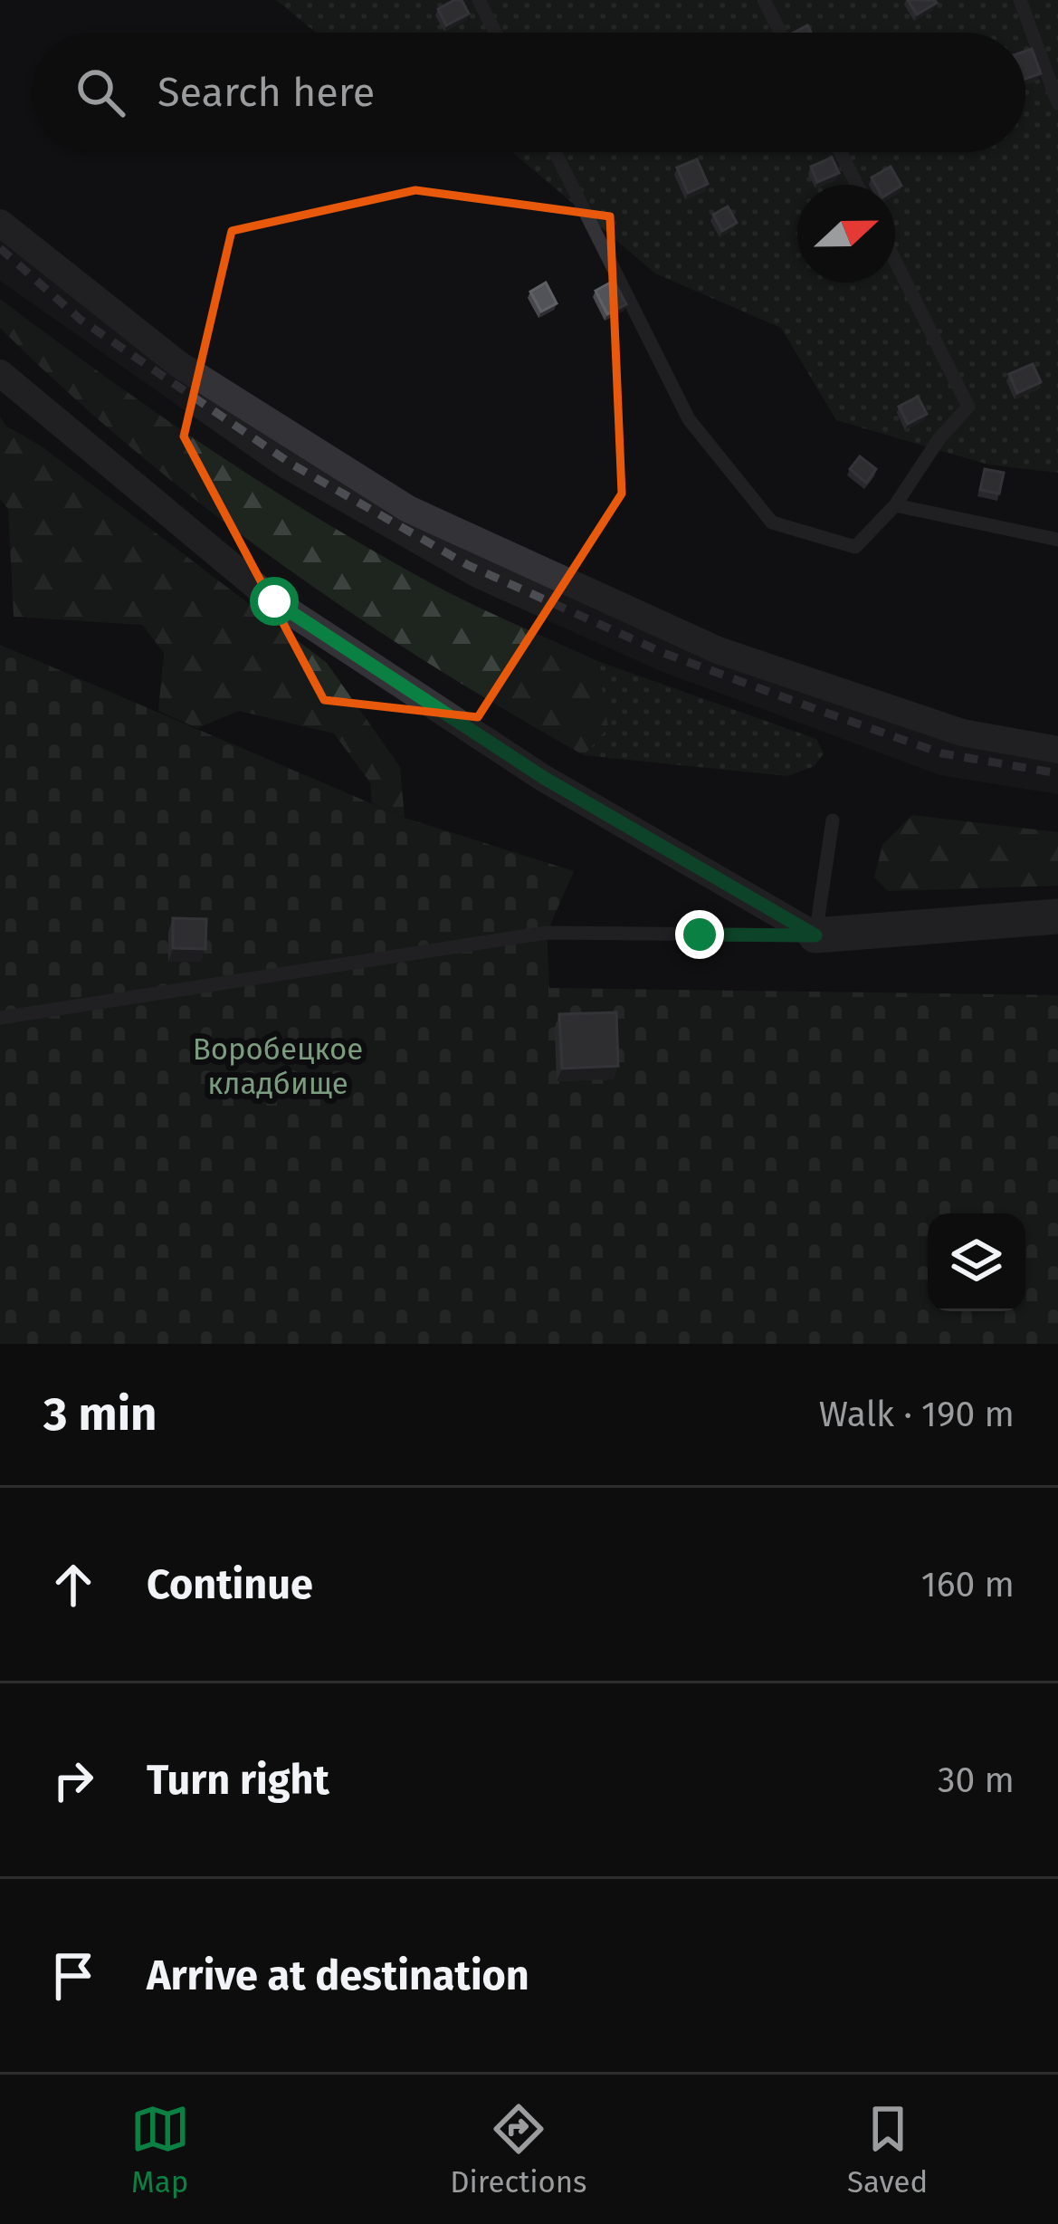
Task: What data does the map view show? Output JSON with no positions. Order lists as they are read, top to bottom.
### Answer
{
  "parks": ["Воробецкое кладбище"],
  "north": "right",
  "page": {
    "search": "Search here",
    "heading": ["3 min", "Walk · 190 m"],
    "list": [
      ["Continue", "160 m"],
      ["Turn right", "30 m"],
      "Arrive at destination"
    ],
    "nav": ["Map", "Directions", "Saved"]
  }
}
